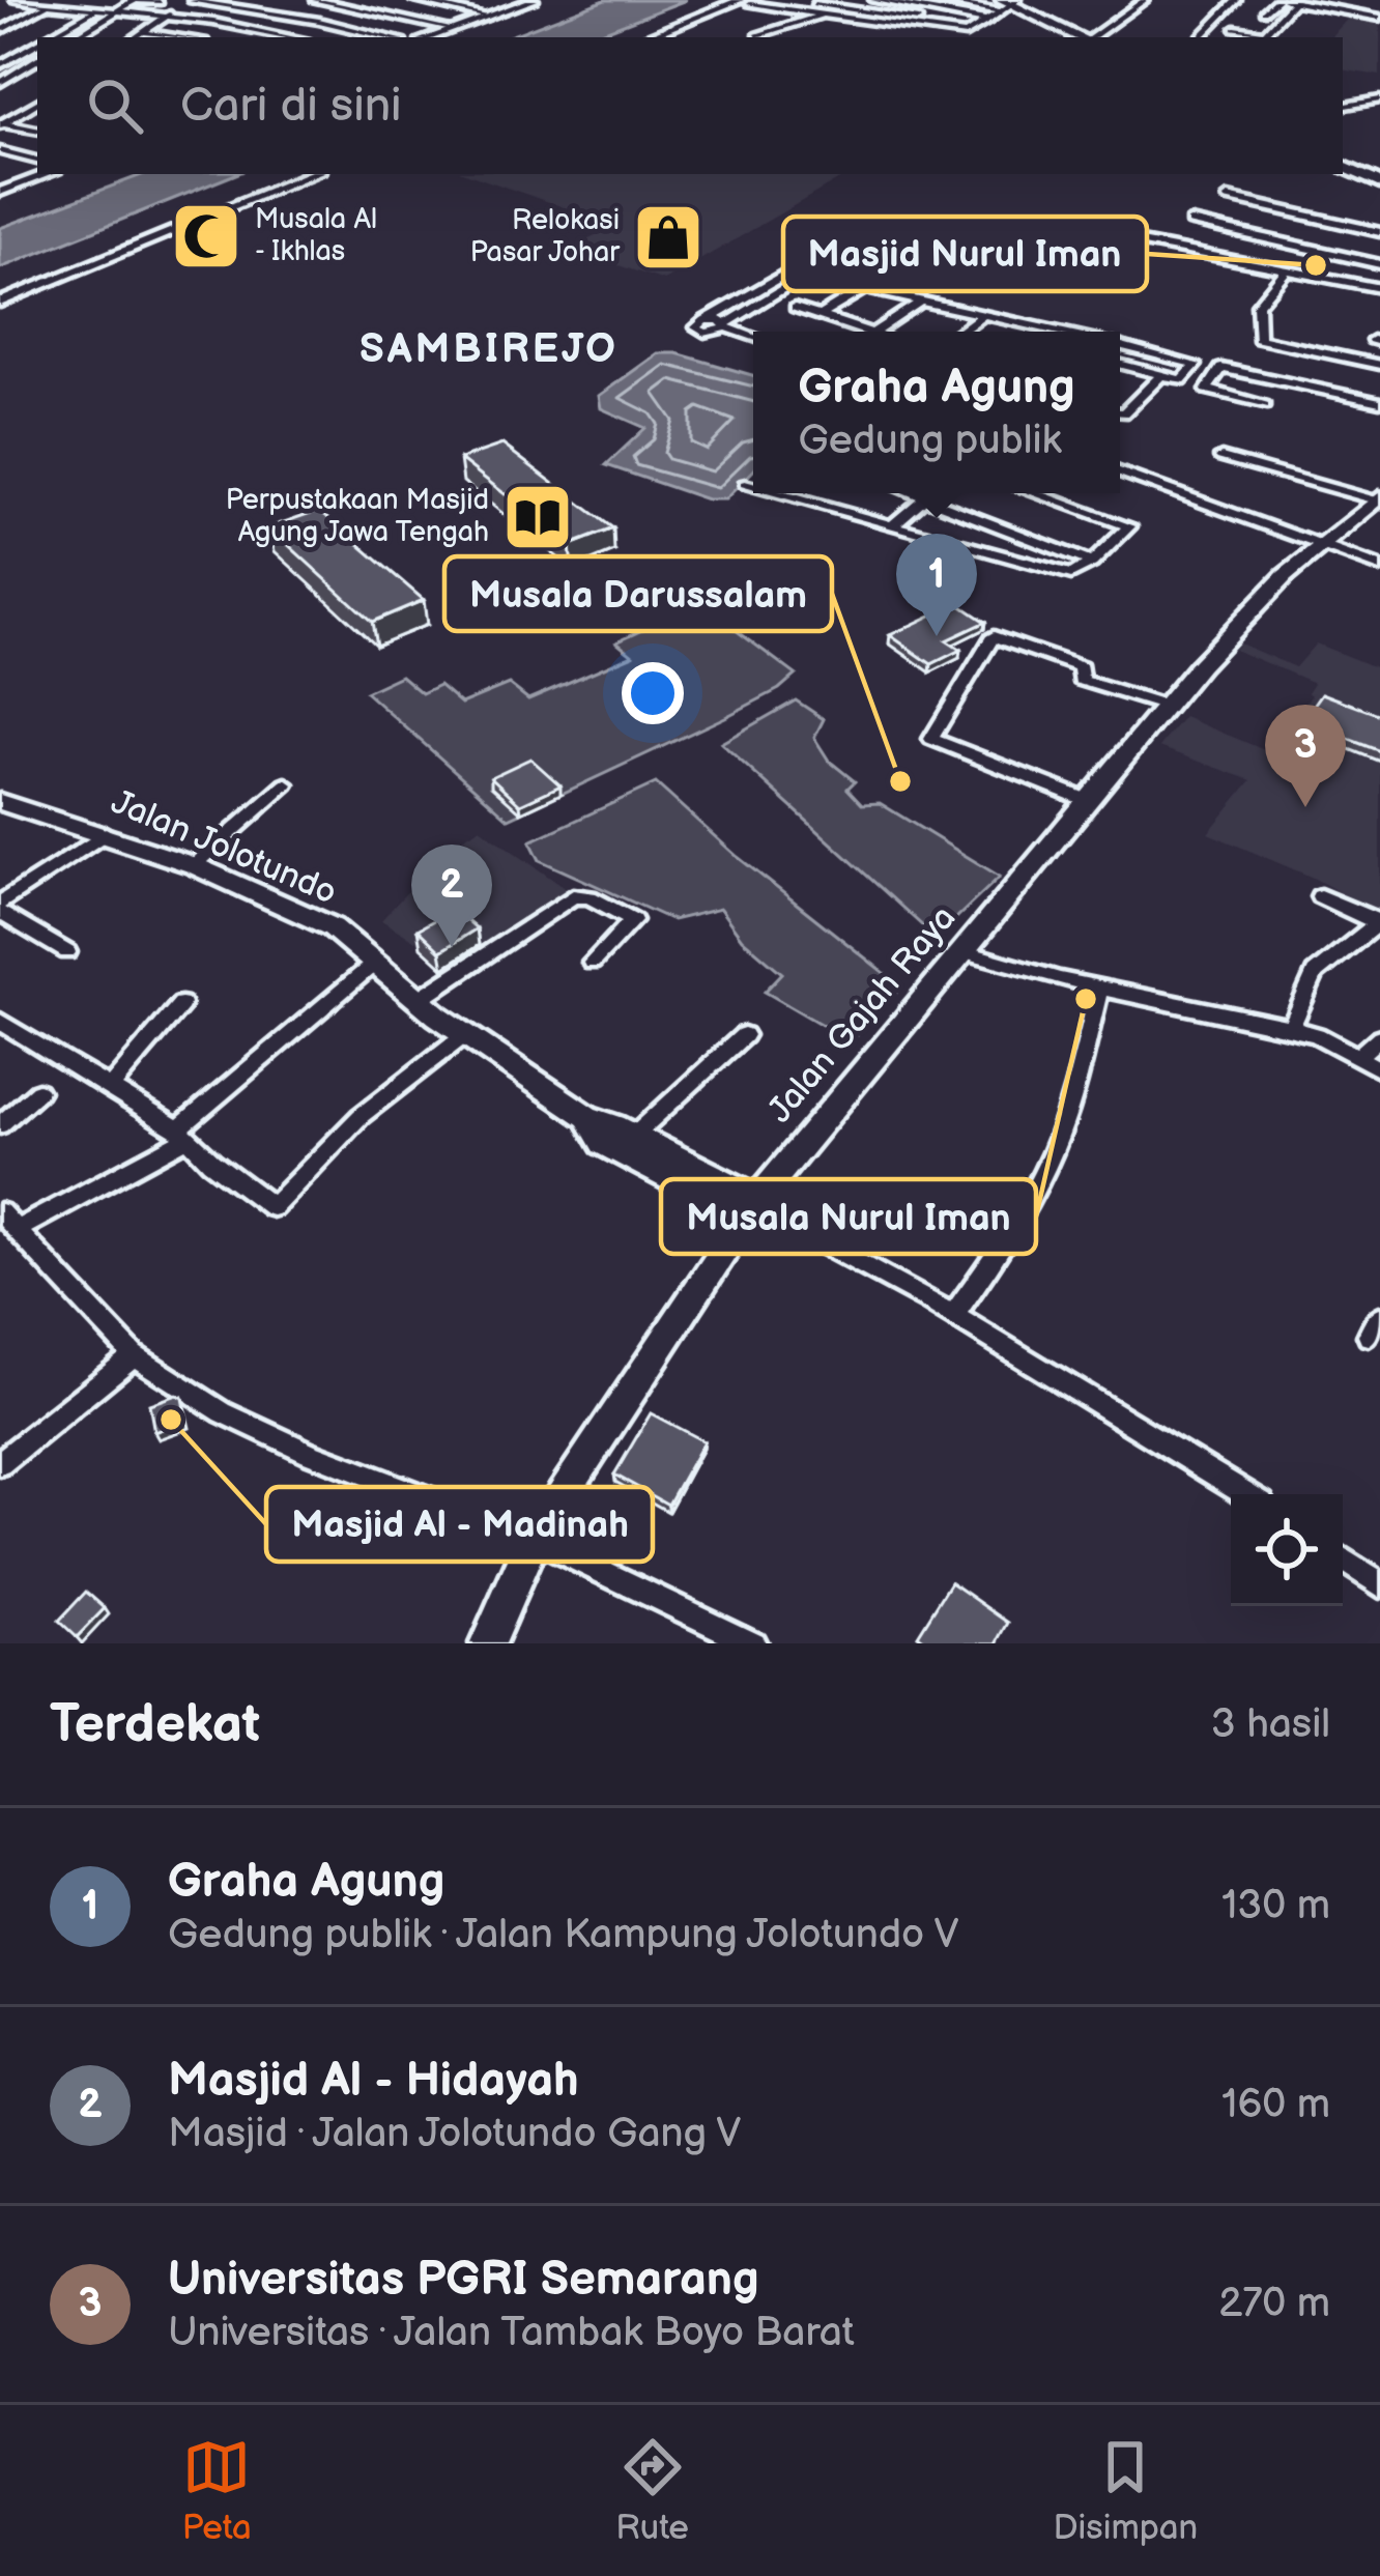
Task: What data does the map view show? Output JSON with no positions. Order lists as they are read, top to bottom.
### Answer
{
  "streets": {
    "main road": ["Jalan Jolotundo", "Jalan Gajah Raya"]
  },
  "crossings": [
    ["Jalan Jolotundo", "Jalan Gajah Raya"]
  ],
  "districts": ["SAMBIREJO"],
  "places": {
    "mosque": ["Musala Al - Ikhlas"],
    "shop": ["Relokasi Pasar Johar"],
    "other": [
      "Masjid Nurul Iman",
      "Musala Darussalam",
      "Musala Nurul Iman",
      "Masjid Al - Madinah"
    ],
    "library": ["Perpustakaan Masjid Agung Jawa Tengah"]
  },
  "page": {
    "search": "Cari di sini",
    "popup": ["Graha Agung", "Gedung publik"],
    "pins": ["1", "3", "2"],
    "heading": ["Terdekat", "3 hasil"],
    "list": [
      {
        "mark": "1",
        "name": "Graha Agung",
        "note": "Gedung publik · Jalan Kampung Jolotundo V",
        "value": "130 m"
      },
      {
        "mark": "2",
        "name": "Masjid Al - Hidayah",
        "note": "Masjid · Jalan Jolotundo Gang V",
        "value": "160 m"
      },
      {
        "mark": "3",
        "name": "Universitas PGRI Semarang",
        "note": "Universitas · Jalan Tambak Boyo Barat",
        "value": "270 m"
      }
    ],
    "nav": ["Peta", "Rute", "Disimpan"]
  }
}
